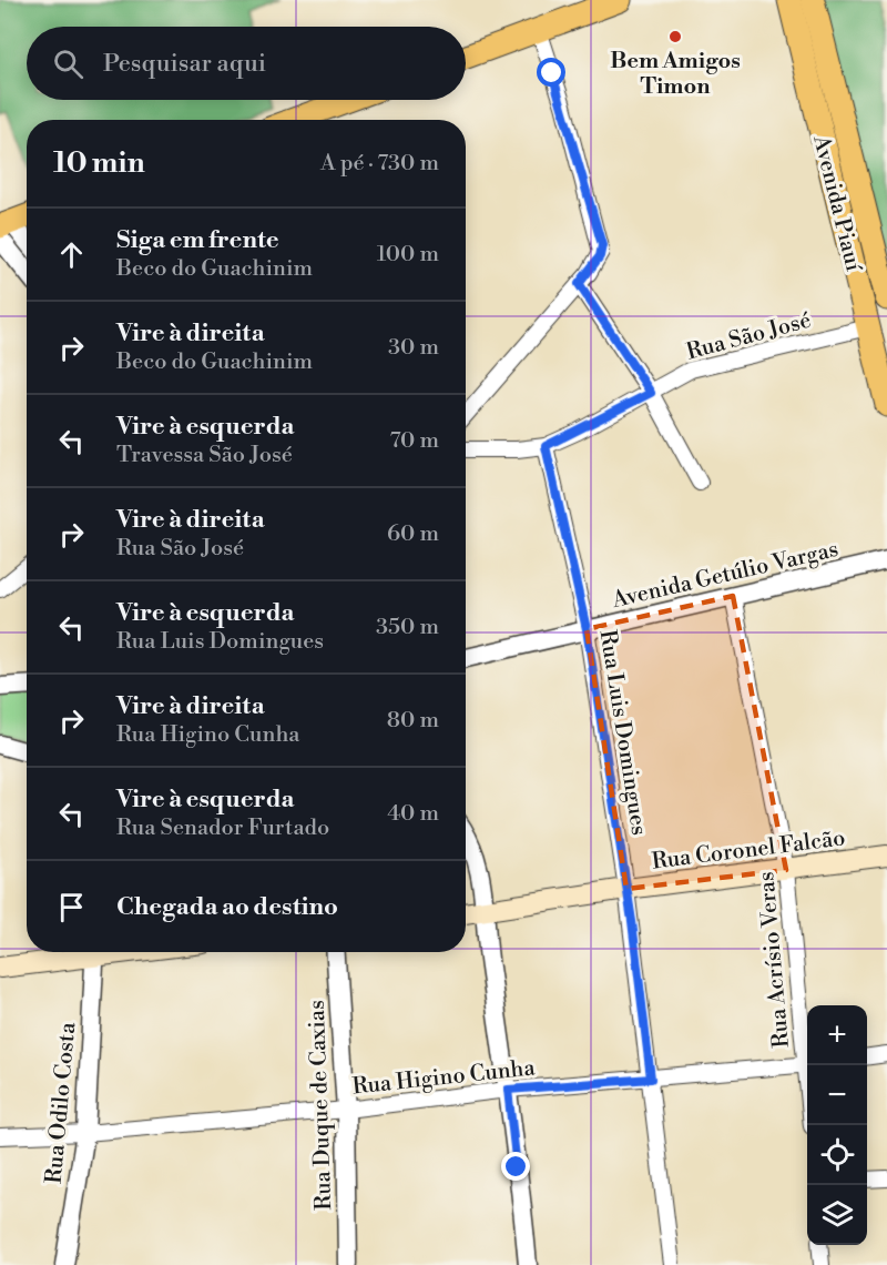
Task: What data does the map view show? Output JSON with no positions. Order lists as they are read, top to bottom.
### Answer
{
  "streets": {
    "main road": ["Avenida Piauí", "Rua Coronel Falcão"],
    "street": [
      "Rua São José",
      "Avenida Getúlio Vargas",
      "Rua Luis Domingues",
      "Rua Acrísio Veras",
      "Rua Higino Cunha",
      "Rua Odilo Costa",
      "Rua Duque de Caxias"
    ]
  },
  "crossings": [
    ["Avenida Piauí", "Rua São José"],
    ["Rua São José", "Rua Luis Domingues"],
    ["Avenida Getúlio Vargas", "Rua Luis Domingues"],
    ["Avenida Getúlio Vargas", "Rua Acrísio Veras"],
    ["Rua Luis Domingues", "Rua Coronel Falcão"],
    ["Rua Luis Domingues", "Rua Higino Cunha"],
    ["Rua Coronel Falcão", "Rua Acrísio Veras"],
    ["Rua Higino Cunha", "Rua Odilo Costa"],
    ["Rua Higino Cunha", "Rua Duque de Caxias"]
  ],
  "places": ["Bem Amigos Timon"],
  "page": {
    "search": "Pesquisar aqui",
    "heading": ["10 min", "A pé · 730 m"],
    "list": [
      ["Siga em frente", "Beco do Guachinim", "100 m"],
      ["Vire à direita", "Beco do Guachinim", "30 m"],
      ["Vire à esquerda", "Travessa São José", "70 m"],
      ["Vire à direita", "Rua São José", "60 m"],
      ["Vire à esquerda", "Rua Luis Domingues", "350 m"],
      ["Vire à direita", "Rua Higino Cunha", "80 m"],
      ["Vire à esquerda", "Rua Senador Furtado", "40 m"],
      "Chegada ao destino"
    ],
    "map_buttons": ["+", "−"]
  }
}
